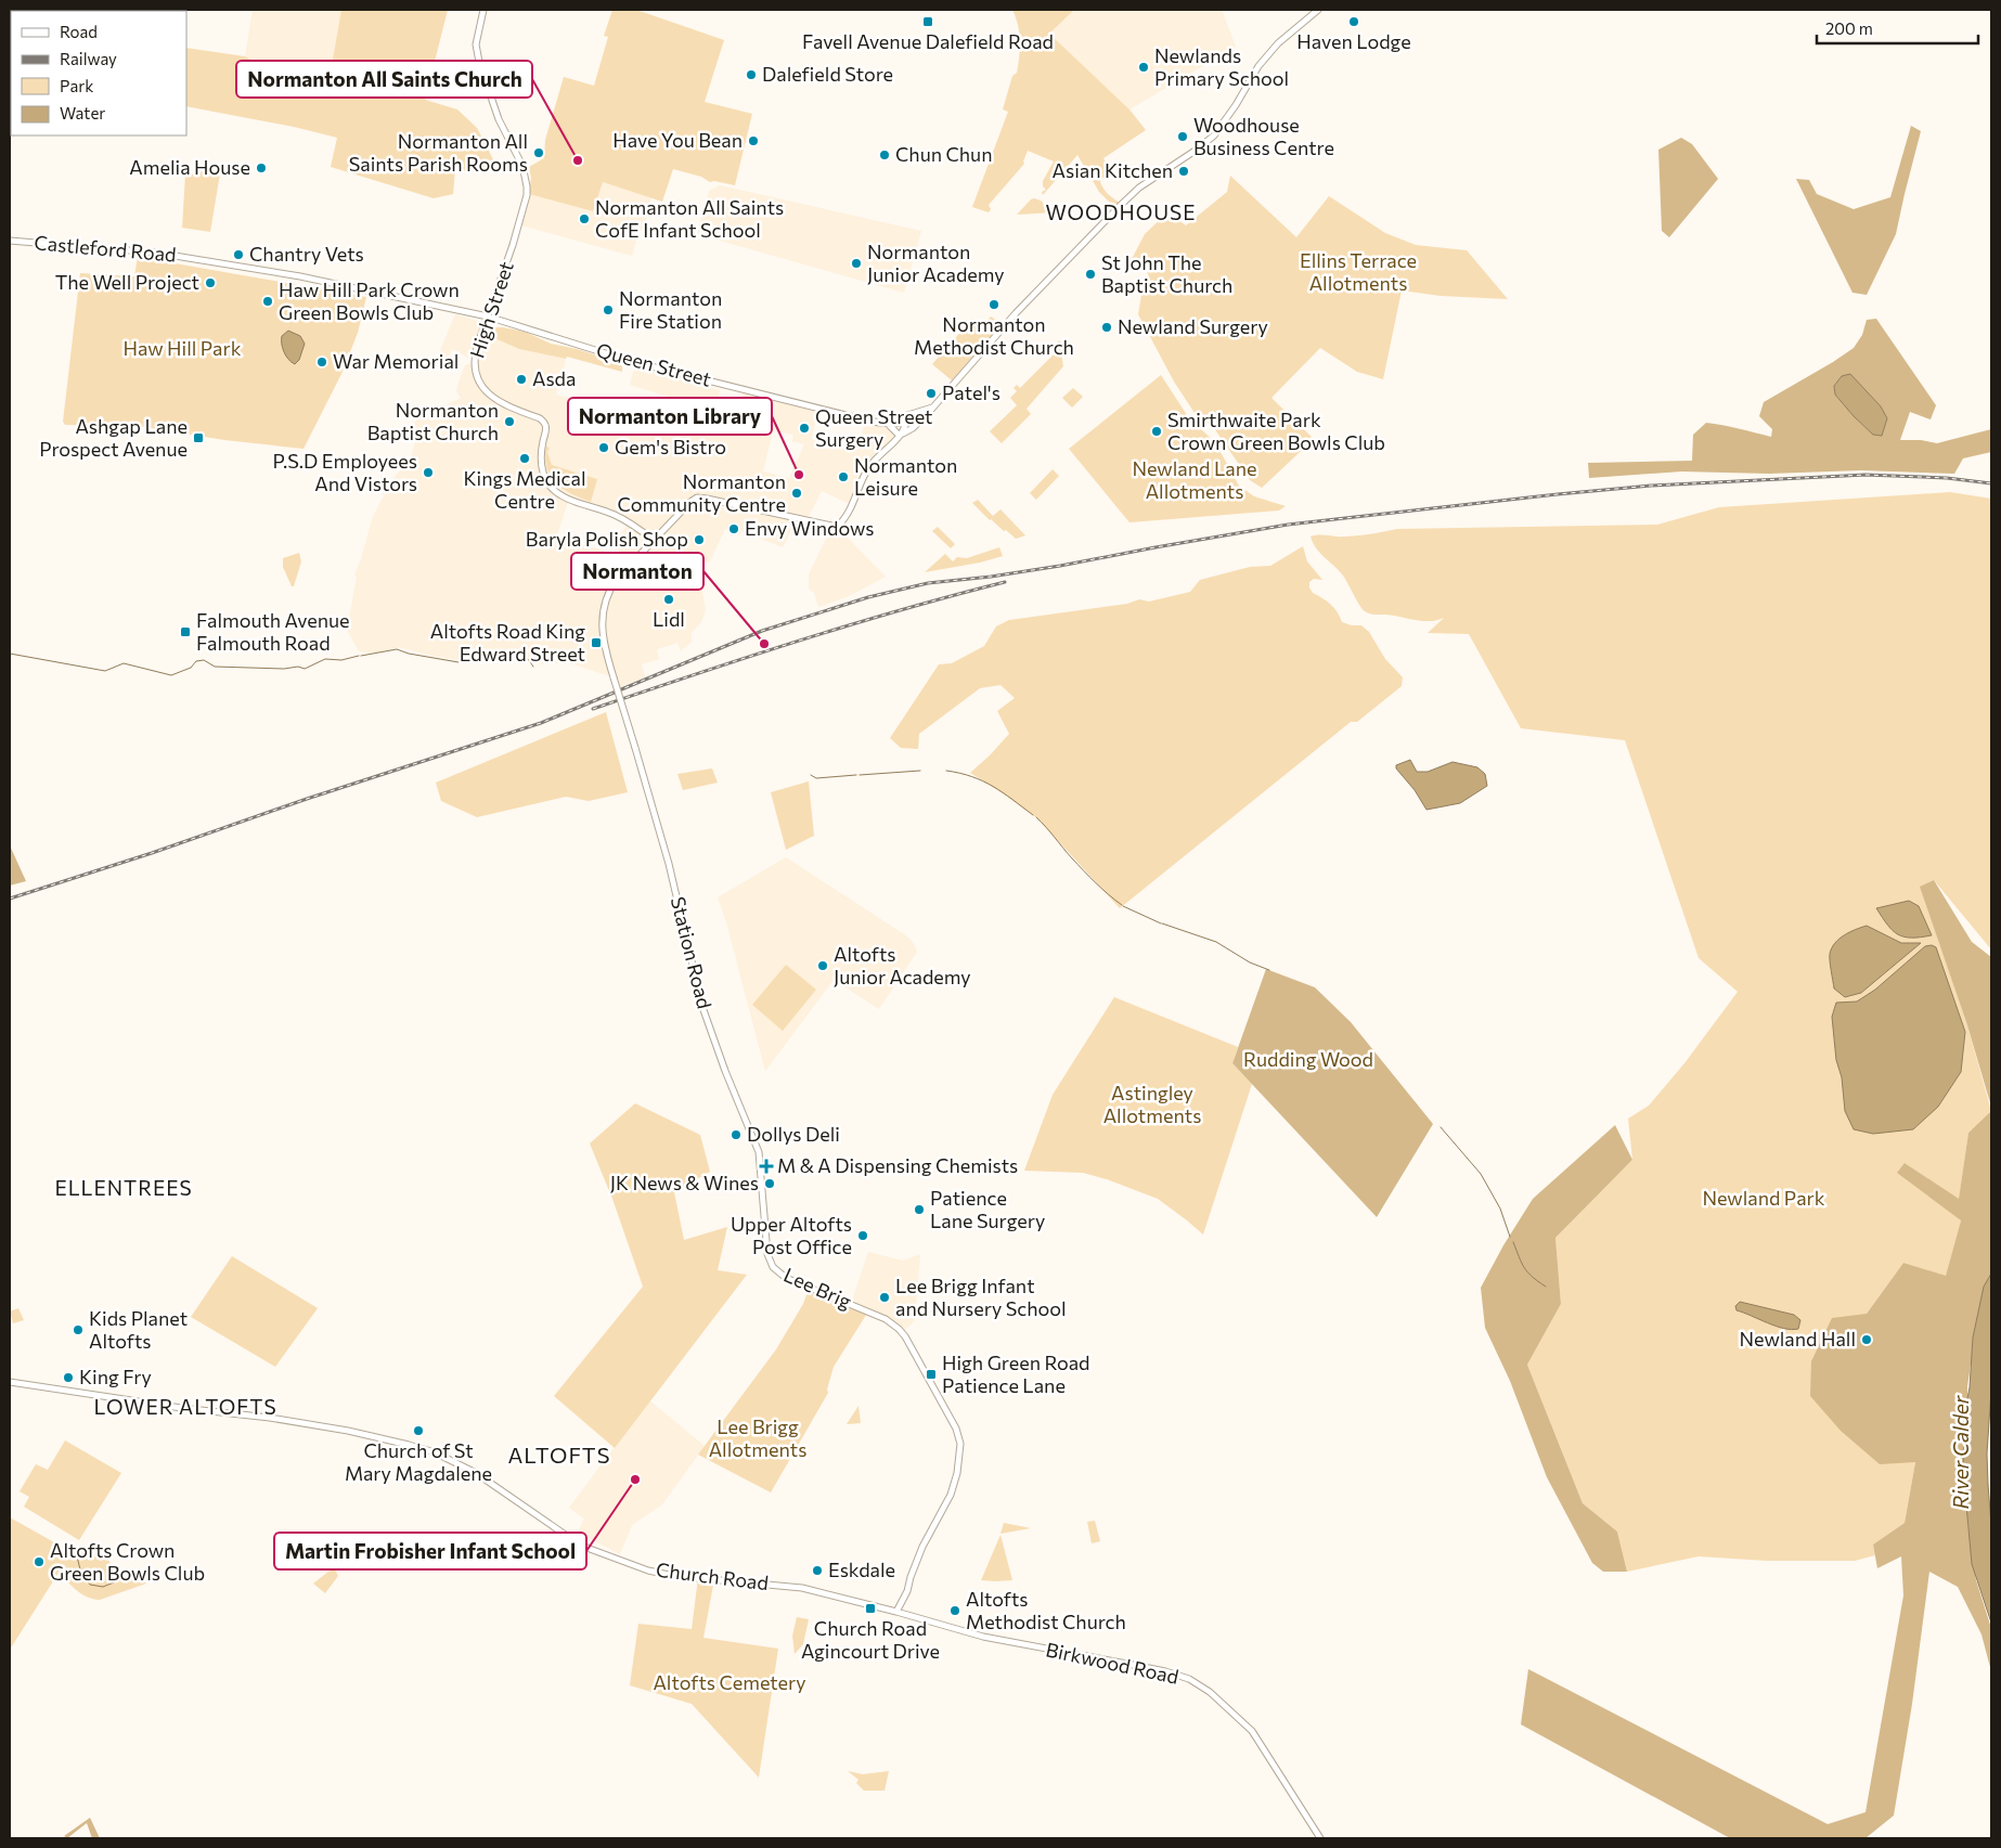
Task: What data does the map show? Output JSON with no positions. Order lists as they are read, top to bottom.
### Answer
{
  "streets": {
    "street": [
      "Castleford Road",
      "High Street",
      "Queen Street",
      "Station Road",
      "Lee Brig",
      "Church Road",
      "Birkwood Road"
    ]
  },
  "crossings": [
    ["Castleford Road", "High Street"],
    ["Castleford Road", "Queen Street"],
    ["High Street", "Queen Street"],
    ["High Street", "Station Road"],
    ["Station Road", "Lee Brig"],
    ["Lee Brig", "Church Road"],
    ["Lee Brig", "Birkwood Road"],
    ["Church Road", "Birkwood Road"]
  ],
  "districts": [
    "WOODHOUSE",
    "ELLENTREES",
    "LOWER ALTOFTS",
    "ALTOFTS"
  ],
  "water": ["River Calder"],
  "parks": [
    "Ellins Terrace Allotments",
    "Haw Hill Park",
    "Newland Lane Allotments",
    "Rudding Wood",
    "Astingley Allotments",
    "Newland Park",
    "Lee Brigg Allotments",
    "Altofts Cemetery"
  ],
  "places": {
    "transit": [
      "Favell Avenue Dalefield Road",
      "Ashgap Lane Prospect Avenue",
      "Falmouth Avenue Falmouth Road",
      "Altofts Road King Edward Street",
      "High Green Road Patience Lane",
      "Church Road Agincourt Drive"
    ],
    "other": [
      "Haven Lodge",
      "Newlands Primary School",
      "Dalefield Store",
      "Woodhouse Business Centre",
      "Have You Bean",
      "Normanton All Saints Parish Rooms",
      "Chun Chun",
      "Normanton All Saints Church",
      "Amelia House",
      "Asian Kitchen",
      "Normanton All Saints CofE Infant School",
      "Chantry Vets",
      "Normanton Junior Academy",
      "St John The Baptist Church",
      "The Well Project",
      "Haw Hill Park Crown Green Bowls Club",
      "Normanton Methodist Church",
      "Normanton Fire Station",
      "Newland Surgery",
      "War Memorial",
      "Asda",
      "Patel's",
      "Normanton Baptist Church",
      "Queen Street Surgery",
      "Smirthwaite Park Crown Green Bowls Club",
      "Gem's Bistro",
      "Kings Medical Centre",
      "P.S.D Employees And Vistors",
      "Normanton Library",
      "Normanton Leisure",
      "Normanton Community Centre",
      "Envy Windows",
      "Baryla Polish Shop",
      "Lidl",
      "Normanton",
      "Altofts Junior Academy",
      "Dollys Deli",
      "JK News & Wines",
      "Patience Lane Surgery",
      "Upper Altofts Post Office",
      "Lee Brigg Infant and Nursery School",
      "Kids Planet Altofts",
      "Newland Hall",
      "King Fry",
      "Church of St Mary Magdalene",
      "Martin Frobisher Infant School",
      "Altofts Crown Green Bowls Club",
      "Eskdale",
      "Altofts Methodist Church"
    ],
    "health": ["M & A Dispensing Chemists"]
  },
  "legend": [
    "Road",
    "Railway",
    "Park",
    "Water"
  ],
  "scale_bar": "200 m"
}
